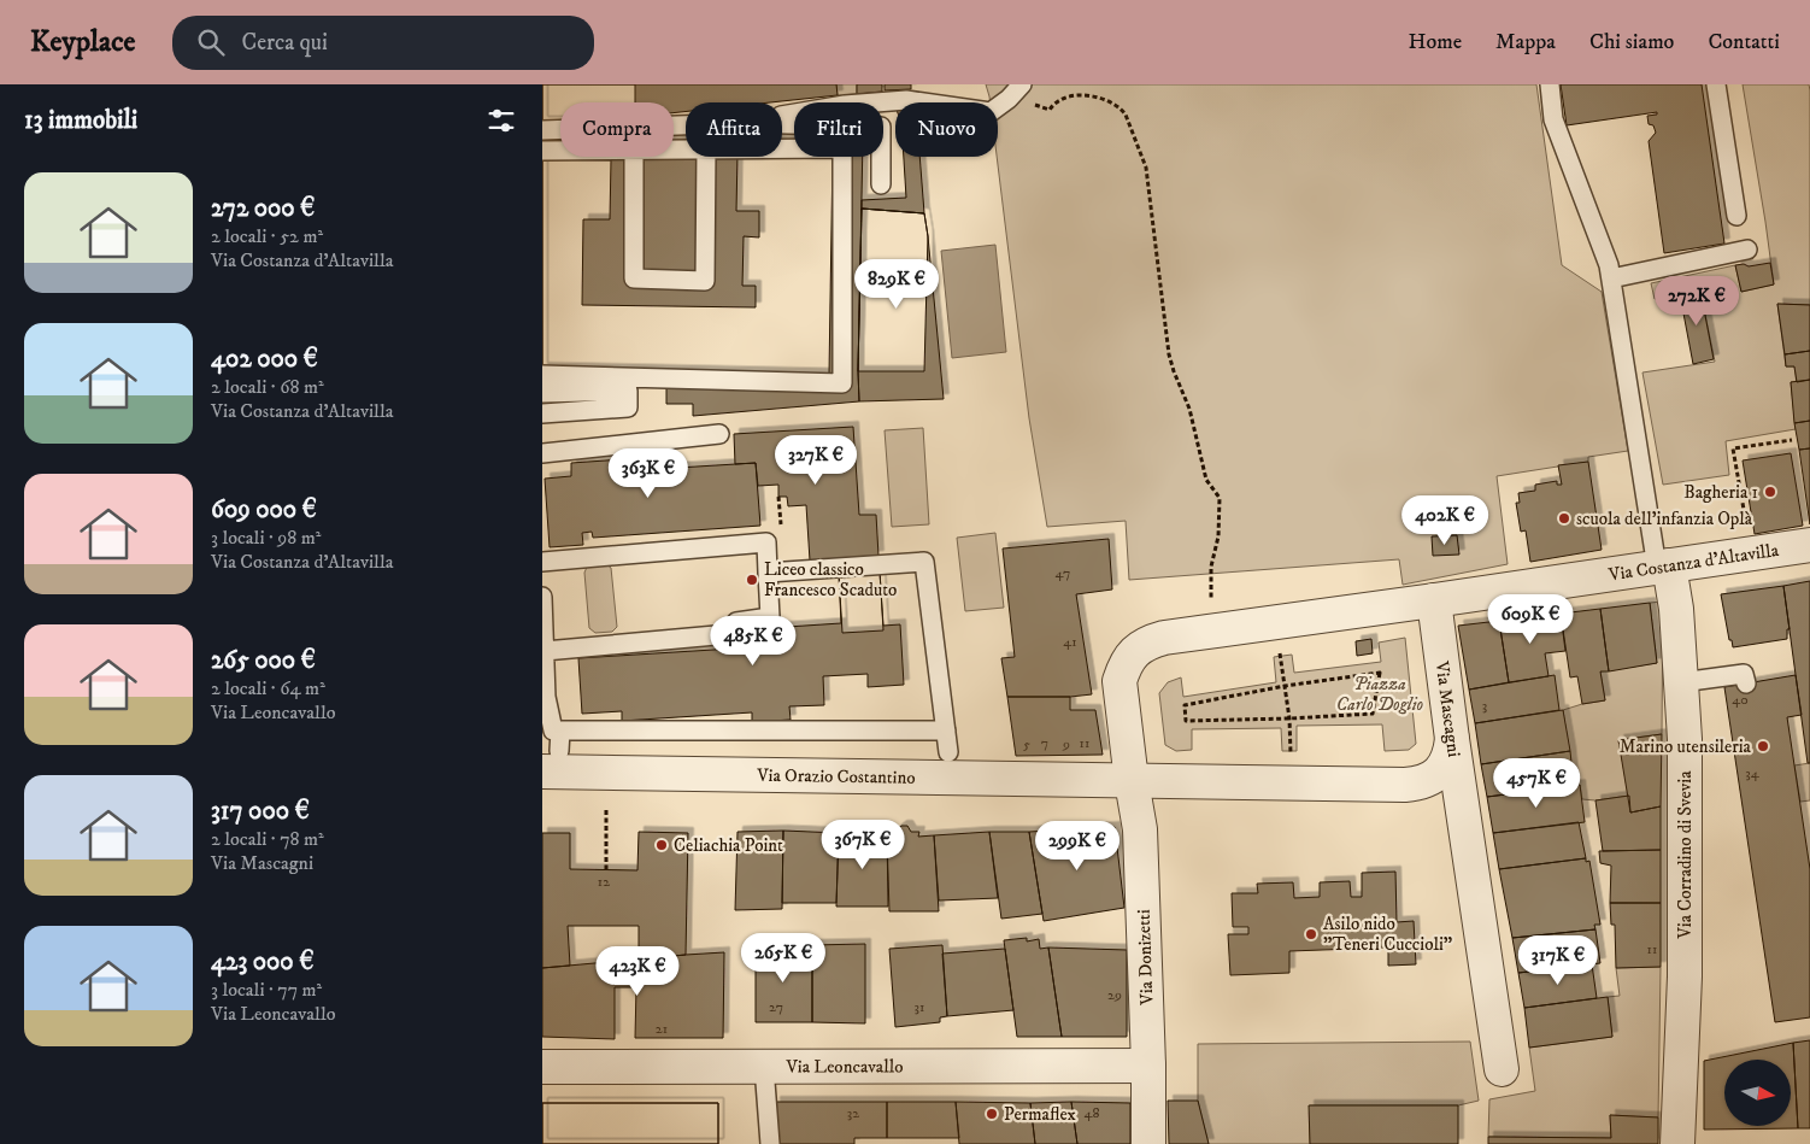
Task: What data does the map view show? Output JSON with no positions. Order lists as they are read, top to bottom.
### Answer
{
  "streets": {
    "street": [
      "Via Costanza d'Altavilla",
      "Via Mascagni",
      "Via Orazio Costantino",
      "Via Corradino di Svevia",
      "Via Donizetti",
      "Via Leoncavallo"
    ]
  },
  "crossings": [
    ["Via Costanza d'Altavilla", "Via Mascagni"],
    ["Via Costanza d'Altavilla", "Via Corradino di Svevia"],
    ["Via Costanza d'Altavilla", "Via Donizetti"],
    ["Via Mascagni", "Via Orazio Costantino"],
    ["Via Orazio Costantino", "Via Donizetti"],
    ["Via Donizetti", "Via Leoncavallo"]
  ],
  "parks": ["Piazza Carlo Doglio"],
  "places": [
    "Bagheria 1",
    "scuola dell'infanzia Oplà",
    "Liceo classico Francesco Scaduto",
    "Marino utensileria",
    "Celiachia Point",
    "Asilo nido \"Teneri Cuccioli\"",
    "Permaflex"
  ],
  "house_numbers": [
    "47",
    "41",
    "40",
    "3",
    "7",
    "11",
    "5",
    "9",
    "34",
    "12",
    "11",
    "29",
    "27",
    "31",
    "21",
    "32",
    "48"
  ],
  "north": "right",
  "page": {
    "header": "Keyplace",
    "search": "Cerca qui",
    "nav": [
      "Home",
      "Mappa",
      "Chi siamo",
      "Contatti"
    ],
    "heading": "13 immobili",
    "chip": [
      "Compra",
      "Affitta",
      "Filtri",
      "Nuovo"
    ],
    "list": [
      {
        "name": "272 000 €",
        "note": "2 locali · 52 m² · Via Costanza d'Altavilla"
      },
      {
        "name": "402 000 €",
        "note": "2 locali · 68 m² · Via Costanza d'Altavilla"
      },
      {
        "name": "609 000 €",
        "note": "3 locali · 98 m² · Via Costanza d'Altavilla"
      },
      {
        "name": "265 000 €",
        "note": "2 locali · 64 m² · Via Leoncavallo"
      },
      {
        "name": "317 000 €",
        "note": "2 locali · 78 m² · Via Mascagni"
      },
      {
        "name": "423 000 €",
        "note": "3 locali · 77 m² · Via Leoncavallo"
      }
    ],
    "price": [
      "829K €",
      "272K €",
      "327K €",
      "363K €",
      "402K €",
      "609K €",
      "485K €",
      "457K €",
      "367K €",
      "299K €",
      "265K €",
      "317K €",
      "423K €"
    ]
  }
}
